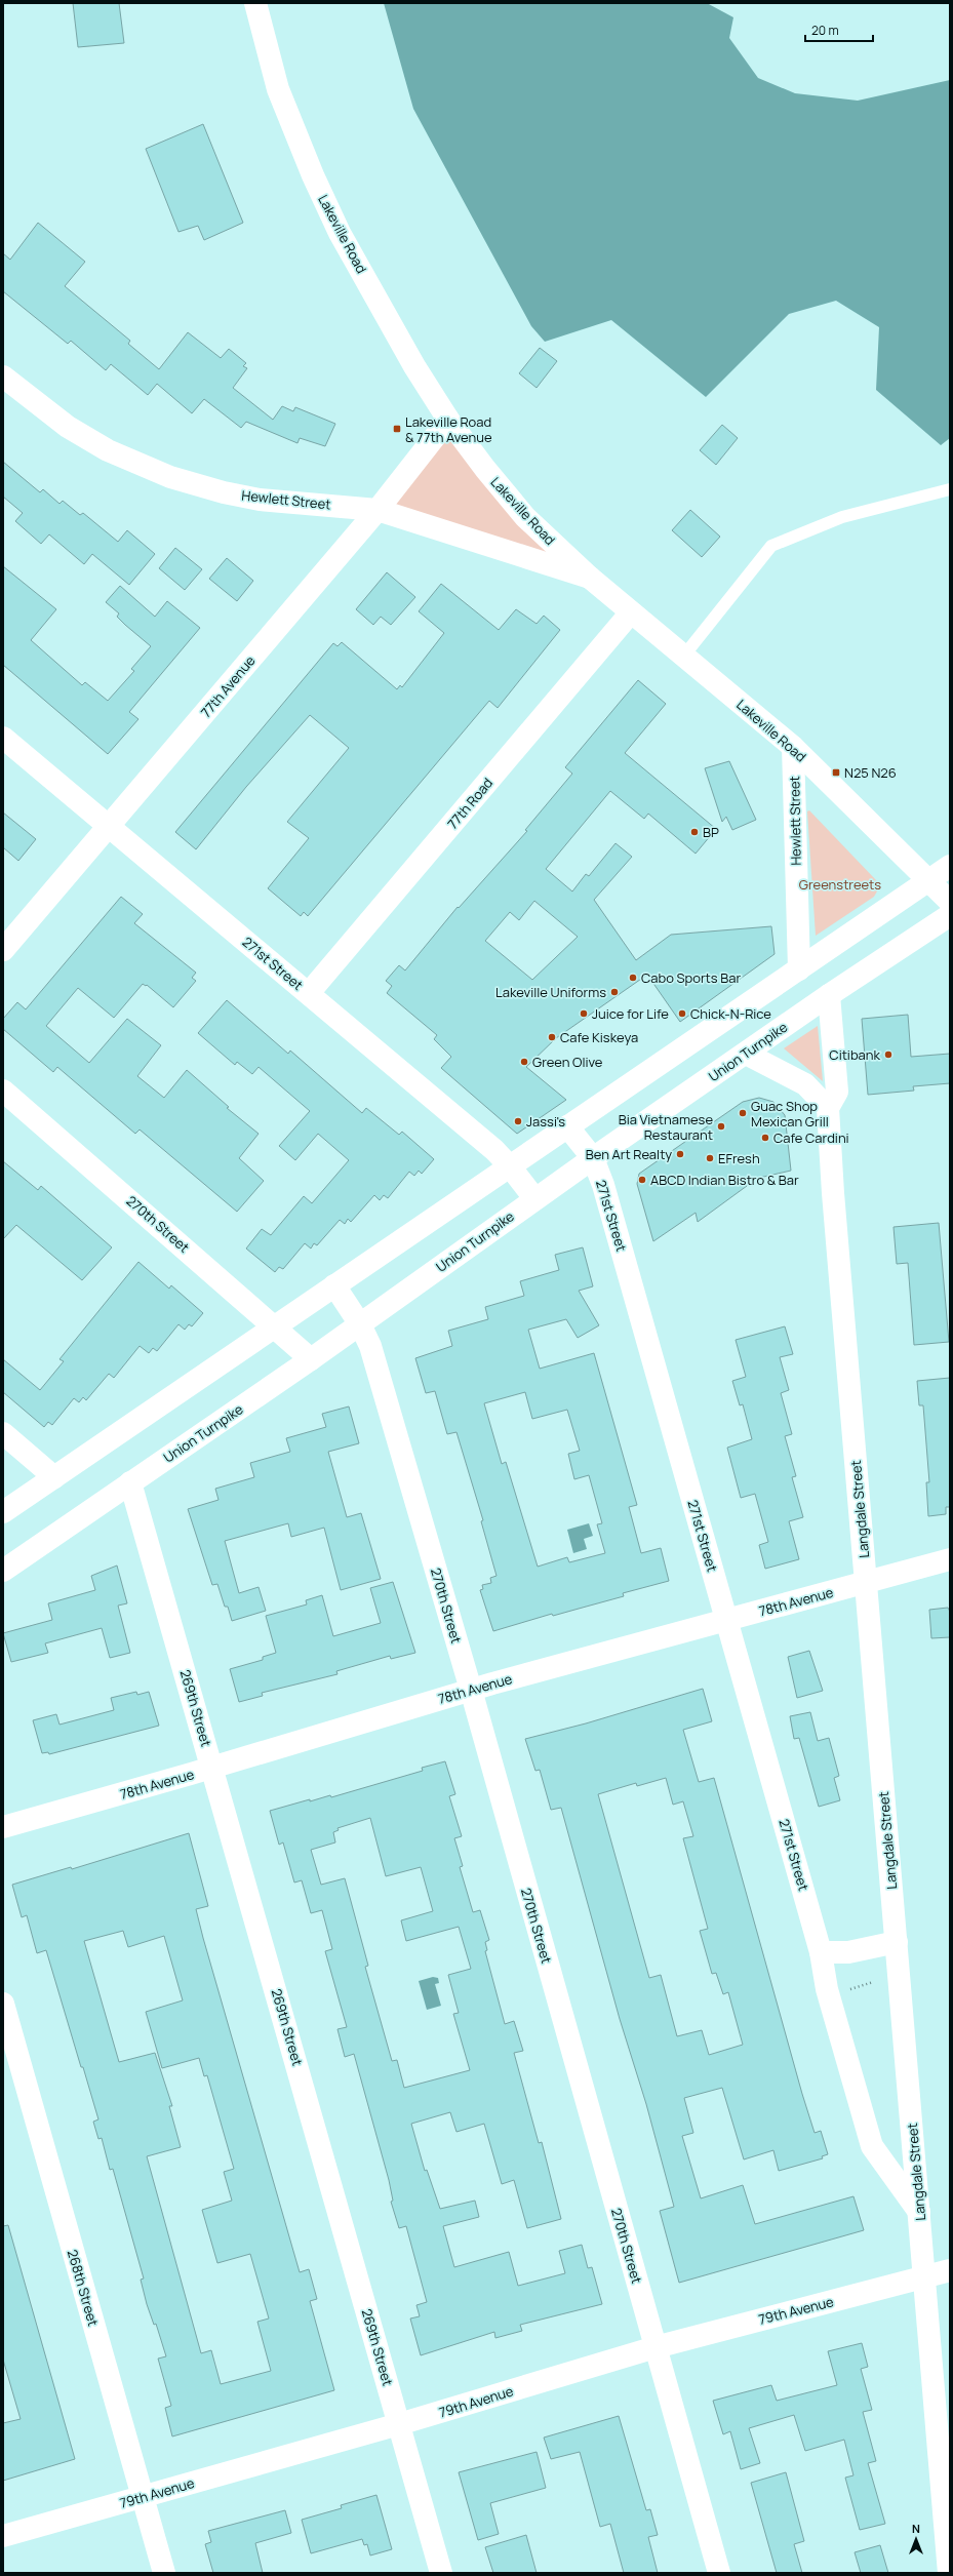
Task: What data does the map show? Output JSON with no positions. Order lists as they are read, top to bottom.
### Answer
{
  "streets": {
    "street": [
      "Lakeville Road",
      "Hewlett Street",
      "77th Avenue",
      "77th Road",
      "271st Street",
      "Union Turnpike",
      "270th Street",
      "Langdale Street",
      "78th Avenue",
      "269th Street",
      "268th Street",
      "79th Avenue"
    ]
  },
  "crossings": [
    ["Lakeville Road", "Hewlett Street"],
    ["Lakeville Road", "77th Avenue"],
    ["Lakeville Road", "77th Road"],
    ["Hewlett Street", "77th Avenue"],
    ["77th Avenue", "271st Street"],
    ["77th Road", "271st Street"],
    ["271st Street", "Union Turnpike"],
    ["271st Street", "Langdale Street"],
    ["271st Street", "78th Avenue"],
    ["Union Turnpike", "270th Street"],
    ["Union Turnpike", "269th Street"],
    ["270th Street", "78th Avenue"],
    ["270th Street", "79th Avenue"],
    ["Langdale Street", "78th Avenue"],
    ["Langdale Street", "79th Avenue"],
    ["78th Avenue", "269th Street"],
    ["269th Street", "79th Avenue"],
    ["268th Street", "79th Avenue"]
  ],
  "parks": ["Greenstreets"],
  "places": {
    "transit": ["Lakeville Road & 77th Avenue", "N25 N26"],
    "other": [
      "BP",
      "Cabo Sports Bar",
      "Lakeville Uniforms",
      "Juice for Life",
      "Chick-N-Rice",
      "Cafe Kiskeya",
      "Citibank",
      "Green Olive",
      "Guac Shop Mexican Grill",
      "Jassi's",
      "Bia Vietnamese Restaurant",
      "Cafe Cardini",
      "Ben Art Realty",
      "EFresh",
      "ABCD Indian Bistro & Bar"
    ]
  },
  "scale_bar": "20 m",
  "north": "top"
}
